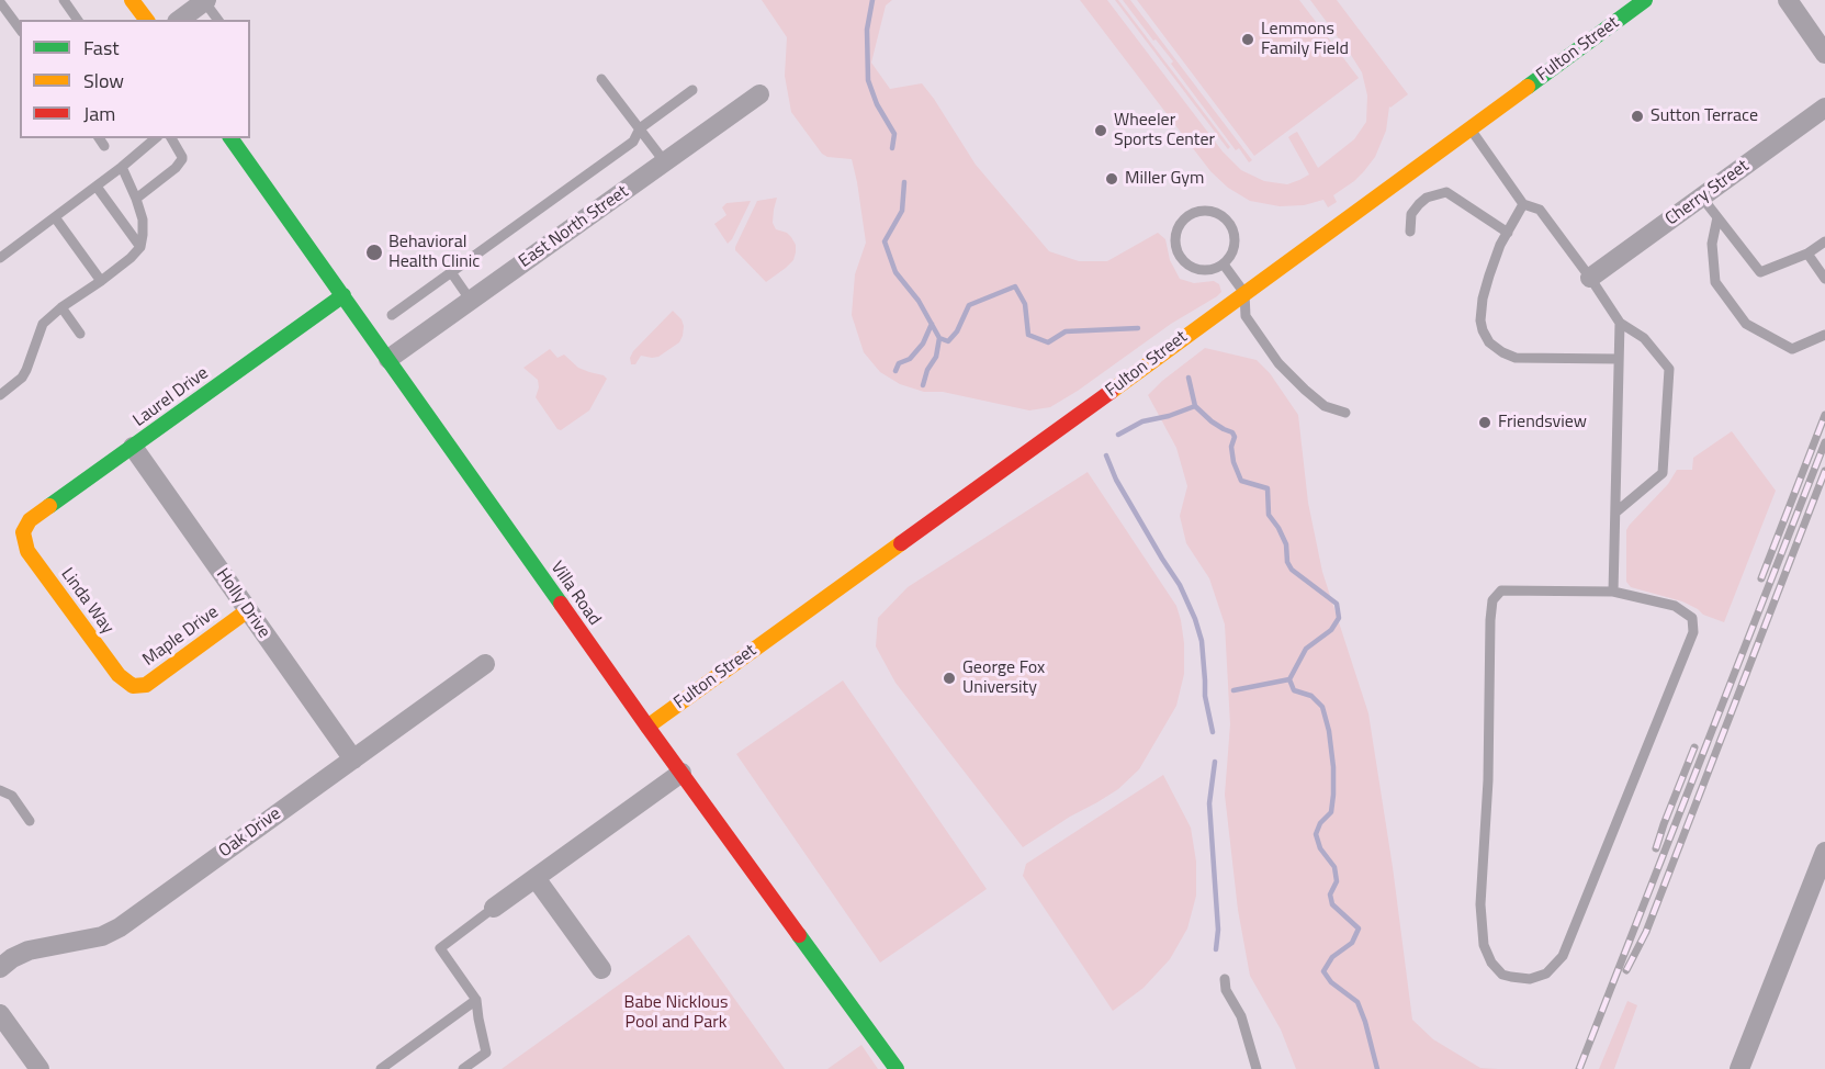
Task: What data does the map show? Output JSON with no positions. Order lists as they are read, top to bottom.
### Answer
{
  "streets": {
    "street": [
      "Fulton Street",
      "Cherry Street",
      "East North Street",
      "Laurel Drive",
      "Villa Road",
      "Linda Way",
      "Holly Drive",
      "Maple Drive",
      "Oak Drive"
    ]
  },
  "crossings": [
    ["Fulton Street", "Villa Road"],
    ["East North Street", "Villa Road"],
    ["Laurel Drive", "Villa Road"],
    ["Laurel Drive", "Linda Way"],
    ["Laurel Drive", "Holly Drive"],
    ["Linda Way", "Maple Drive"],
    ["Holly Drive", "Maple Drive"],
    ["Holly Drive", "Oak Drive"]
  ],
  "parks": ["Babe Nicklous Pool and Park"],
  "places": [
    "Lemmons Family Field",
    "Sutton Terrace",
    "Wheeler Sports Center",
    "Miller Gym",
    "Behavioral Health Clinic",
    "Friendsview",
    "George Fox University"
  ],
  "legend": ["Fast", "Slow", "Jam"]
}
